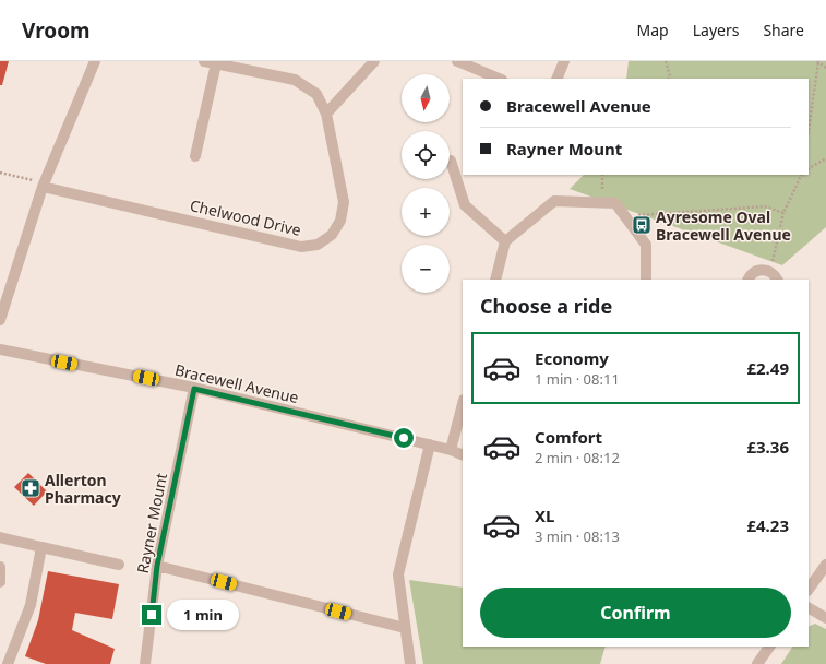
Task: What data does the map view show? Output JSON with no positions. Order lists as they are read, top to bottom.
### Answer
{
  "streets": {
    "street": ["Chelwood Drive", "Bracewell Avenue", "Rayner Mount"]
  },
  "crossings": [
    ["Bracewell Avenue", "Rayner Mount"]
  ],
  "places": {
    "bus stop": ["Ayresome Oval Bracewell Avenue"],
    "pharmacy": ["Allerton Pharmacy"]
  },
  "north": "bottom",
  "page": {
    "header": "Vroom",
    "nav": ["Map", "Layers", "Share"],
    "map_buttons": ["+", "−"],
    "banner": ["Bracewell Avenue", "Rayner Mount"],
    "heading": "Choose a ride",
    "list": [
      {
        "name": "Economy",
        "note": "1 min · 08:11",
        "value": "£2.49"
      },
      {
        "name": "Comfort",
        "note": "2 min · 08:12",
        "value": "£3.36"
      },
      {
        "name": "XL",
        "note": "3 min · 08:13",
        "value": "£4.23"
      }
    ],
    "buttons": "Confirm",
    "bubble": "1 min"
  }
}
